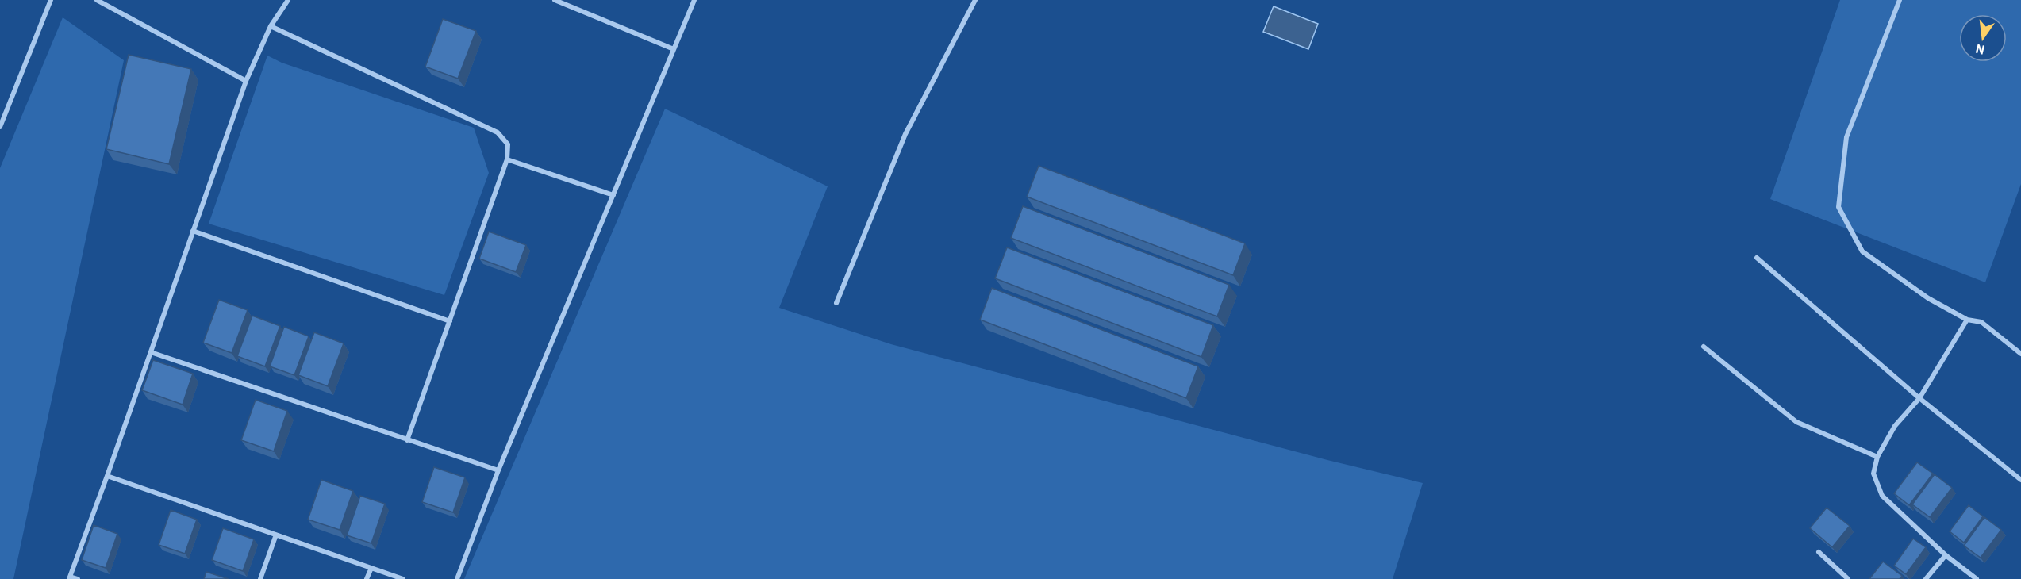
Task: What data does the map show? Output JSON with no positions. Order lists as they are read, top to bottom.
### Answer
{
  "north": "bottom"
}
